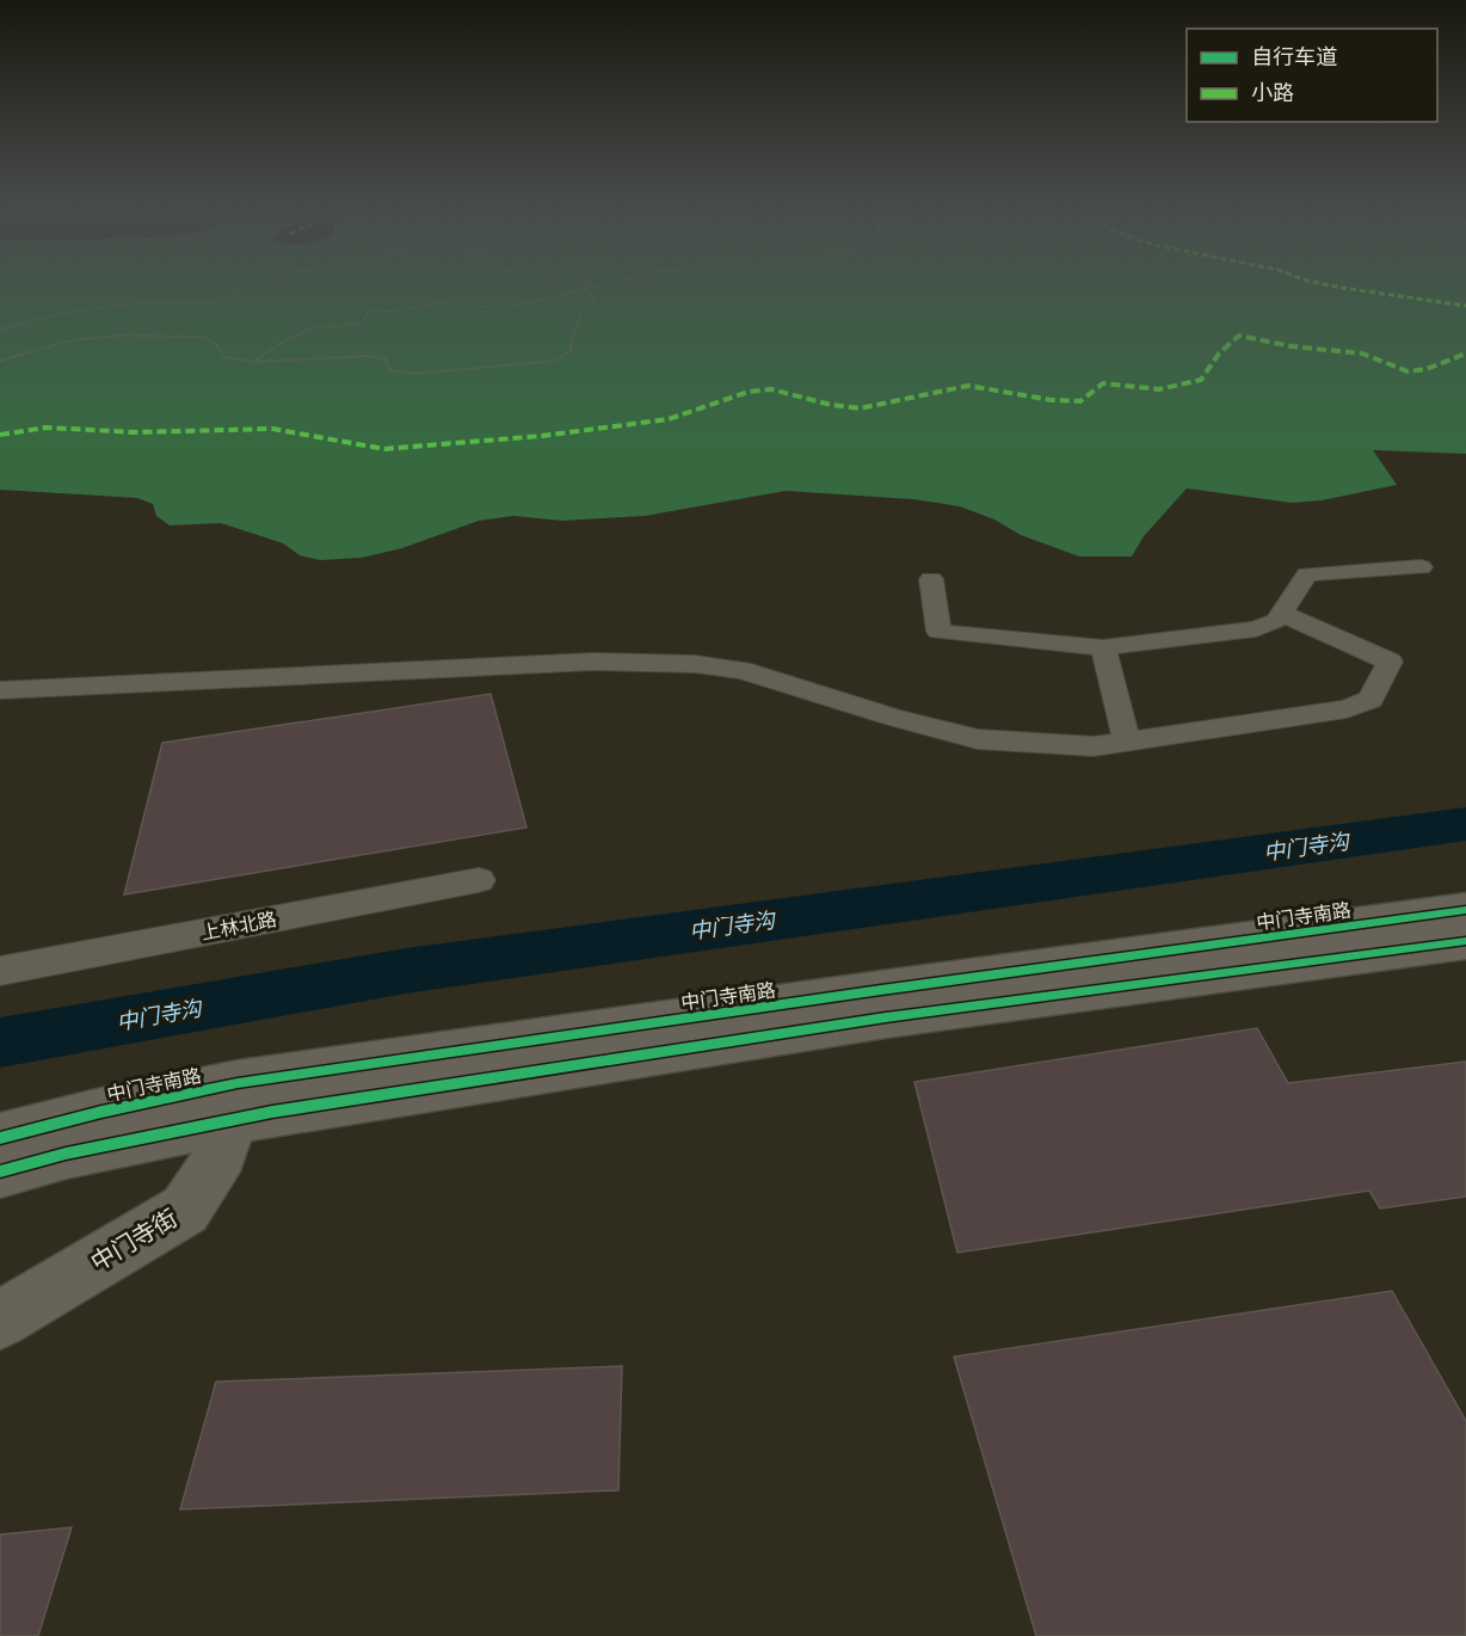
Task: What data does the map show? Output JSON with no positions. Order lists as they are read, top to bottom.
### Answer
{
  "streets": {
    "main road": ["中门寺南路", "中门寺街"],
    "street": ["上林北路"]
  },
  "crossings": [
    ["中门寺南路", "中门寺街"]
  ],
  "water": ["中门寺沟"],
  "legend": ["自行车道", "小路"]
}
